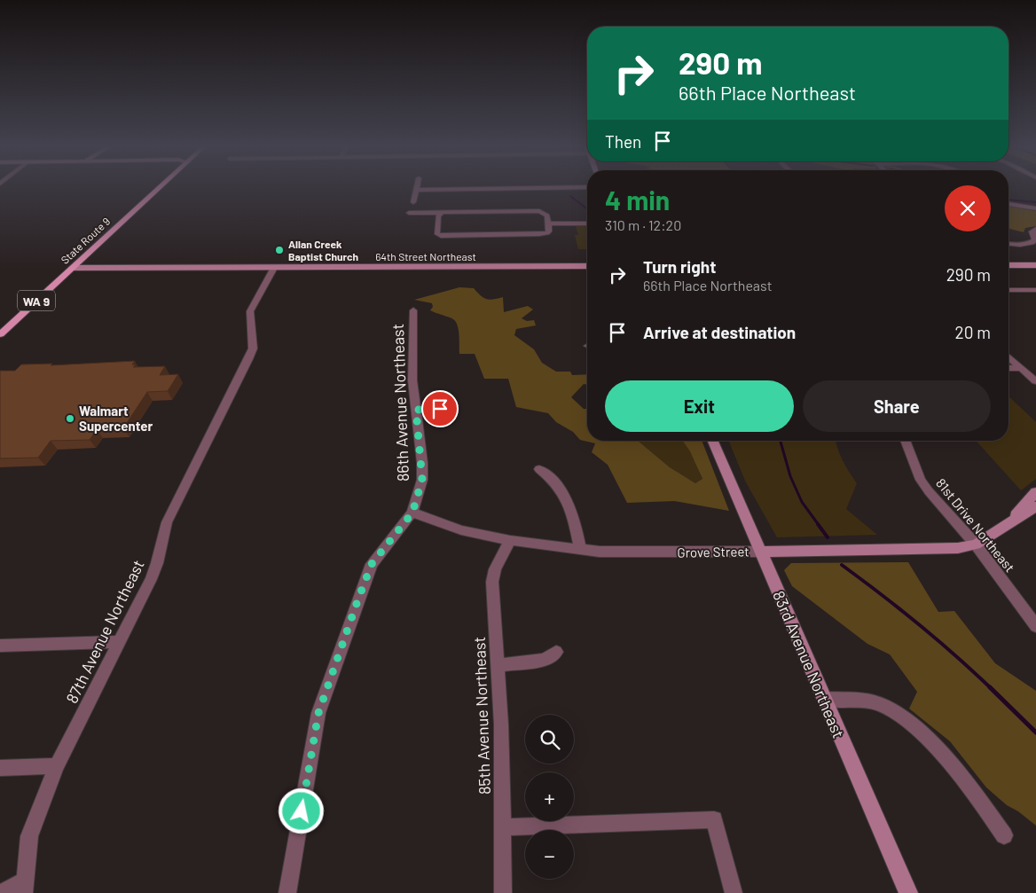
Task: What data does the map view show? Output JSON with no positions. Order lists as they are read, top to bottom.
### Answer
{
  "streets": {
    "main road": ["State Route 9", "WA 9"],
    "street": [
      "64th Street Northeast",
      "86th Avenue Northeast",
      "81st Drive Northeast",
      "Grove Street",
      "87th Avenue Northeast",
      "83rd Avenue Northeast",
      "85th Avenue Northeast"
    ]
  },
  "crossings": [
    ["State Route 9", "64th Street Northeast"],
    ["64th Street Northeast", "87th Avenue Northeast"],
    ["86th Avenue Northeast", "Grove Street"],
    ["81st Drive Northeast", "Grove Street"],
    ["Grove Street", "83rd Avenue Northeast"],
    ["Grove Street", "85th Avenue Northeast"]
  ],
  "places": ["Allan Creek Baptist Church", "Walmart Supercenter"],
  "page": {
    "turn": ["290 m", "66th Place Northeast"],
    "then": "Then",
    "heading": ["4 min", "310 m · 12:20"],
    "list": [
      {
        "name": "Turn right",
        "note": "66th Place Northeast",
        "value": "290 m"
      },
      {
        "name": "Arrive at destination",
        "value": "20 m"
      }
    ],
    "buttons": ["Exit", "Share"],
    "map_buttons": ["+", "−"]
  }
}
